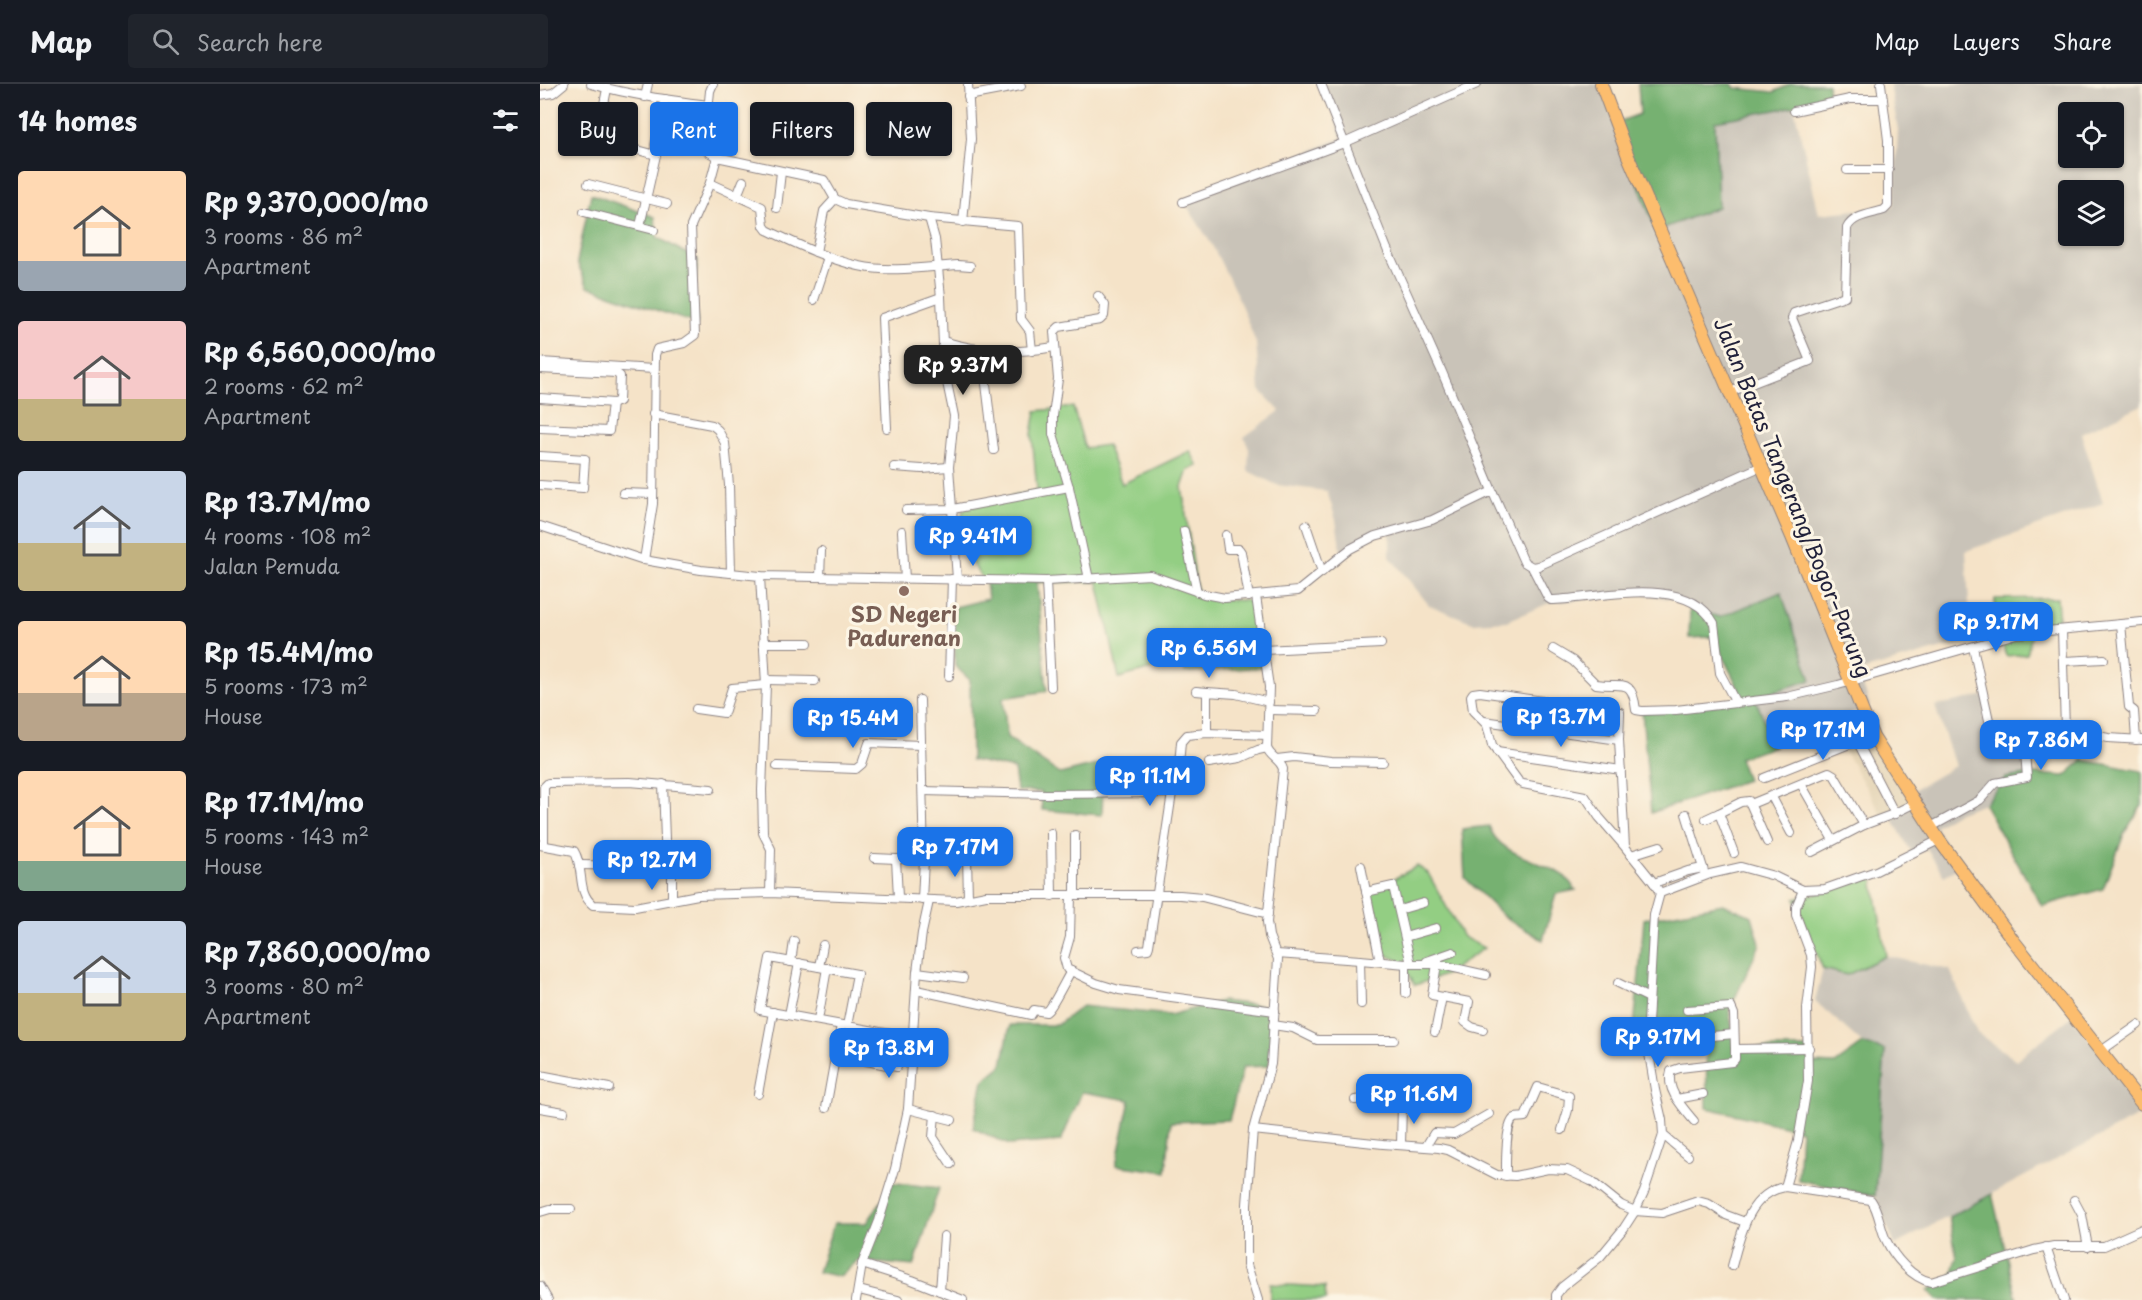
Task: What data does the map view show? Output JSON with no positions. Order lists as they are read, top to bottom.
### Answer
{
  "streets": {
    "main road": ["Jalan Batas Tangerang/Bogor–Parung"]
  },
  "places": ["SD Negeri Padurenan"],
  "page": {
    "header": "Map",
    "search": "Search here",
    "nav": ["Map", "Layers", "Share"],
    "heading": "14 homes",
    "chip": [
      "Buy",
      "Rent",
      "Filters",
      "New"
    ],
    "list": [
      {
        "name": "Rp 9,370,000/mo",
        "note": "3 rooms · 86 m² · Apartment"
      },
      {
        "name": "Rp 6,560,000/mo",
        "note": "2 rooms · 62 m² · Apartment"
      },
      {
        "name": "Rp 13.7M/mo",
        "note": "4 rooms · 108 m² · Jalan Pemuda"
      },
      {
        "name": "Rp 15.4M/mo",
        "note": "5 rooms · 173 m² · House"
      },
      {
        "name": "Rp 17.1M/mo",
        "note": "5 rooms · 143 m² · House"
      },
      {
        "name": "Rp 7,860,000/mo",
        "note": "3 rooms · 80 m² · Apartment"
      }
    ],
    "price": [
      "Rp 9.37M",
      "Rp 9.41M",
      "Rp 9.17M",
      "Rp 6.56M",
      "Rp 13.7M",
      "Rp 15.4M",
      "Rp 17.1M",
      "Rp 7.86M",
      "Rp 11.1M",
      "Rp 7.17M",
      "Rp 12.7M",
      "Rp 9.17M",
      "Rp 13.8M",
      "Rp 11.6M"
    ]
  }
}
